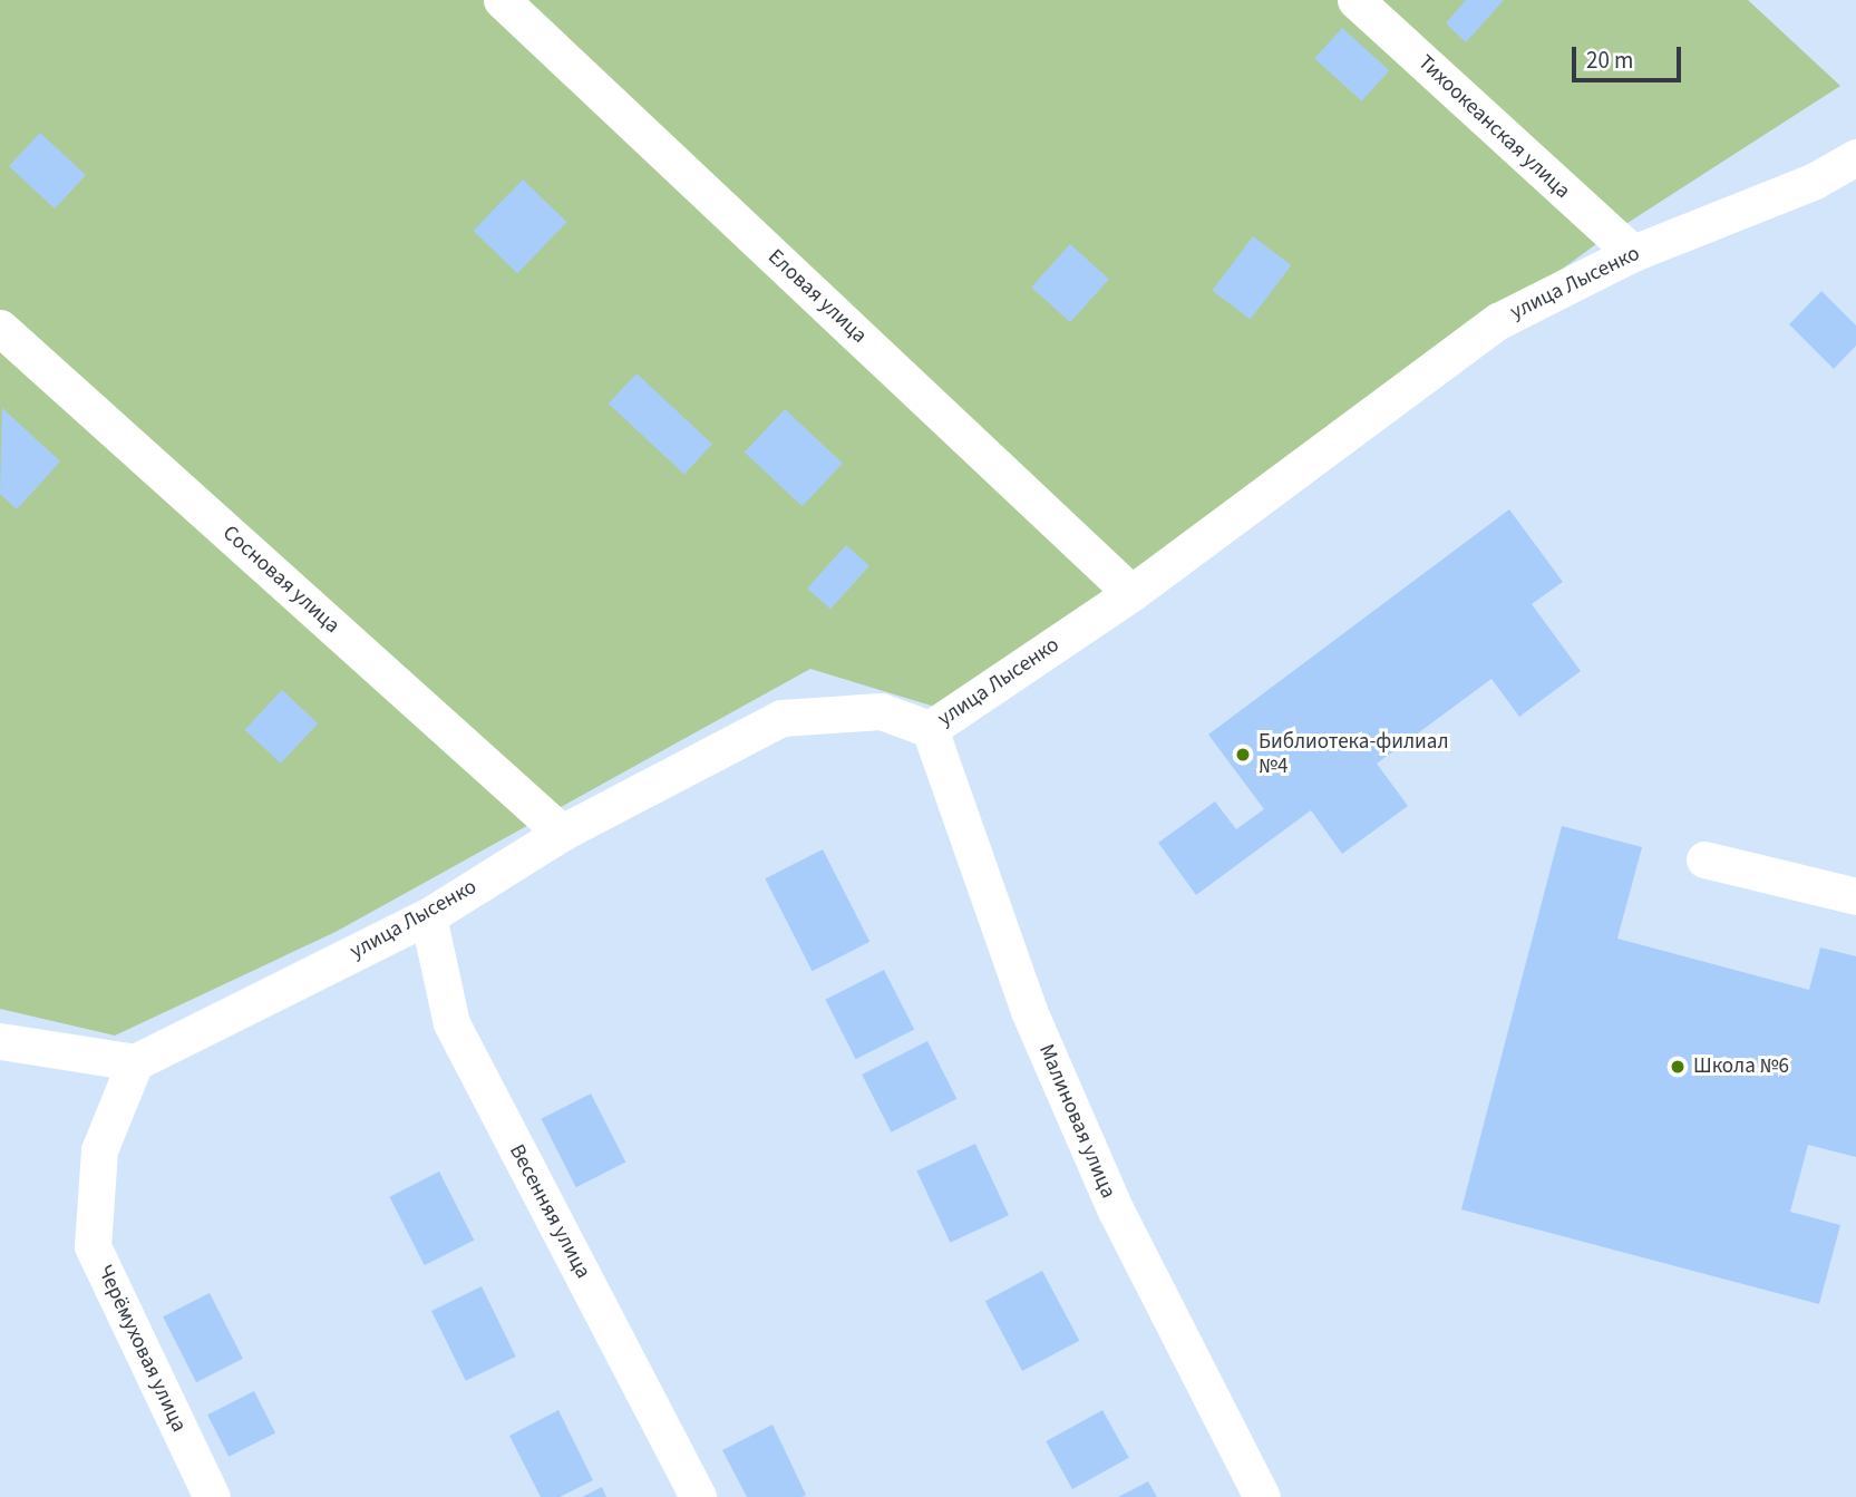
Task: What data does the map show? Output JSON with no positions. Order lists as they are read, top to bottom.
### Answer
{
  "streets": {
    "street": [
      "Тихоокеанская улица",
      "улица Лысенко",
      "Еловая улица",
      "Сосновая улица",
      "Малиновая улица",
      "Весенняя улица",
      "Черёмуховая улица"
    ]
  },
  "crossings": [
    ["Тихоокеанская улица", "улица Лысенко"],
    ["улица Лысенко", "Еловая улица"],
    ["улица Лысенко", "Сосновая улица"],
    ["улица Лысенко", "Малиновая улица"],
    ["улица Лысенко", "Весенняя улица"],
    ["улица Лысенко", "Черёмуховая улица"]
  ],
  "places": ["Библиотека-филиал №4", "Школа №6"],
  "scale_bar": "20 m"
}
